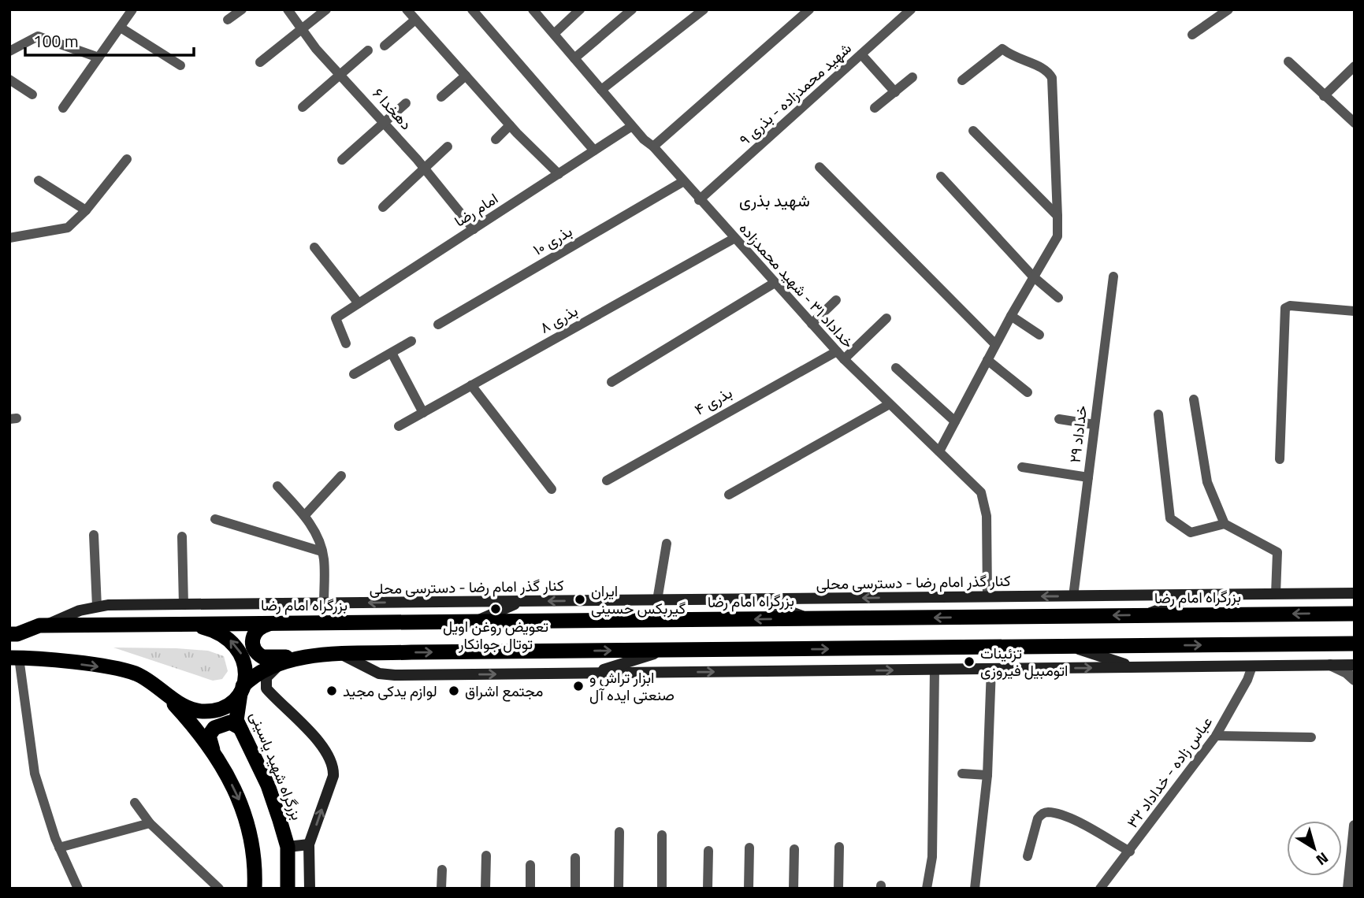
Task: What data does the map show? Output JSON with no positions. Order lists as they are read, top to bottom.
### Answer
{
  "streets": {
    "highway": ["بزرگراه امام رضا", "بزرگراه شهید یاسینی"],
    "main road": ["کنار گذر امام رضا - دسترسی محلی"],
    "street": [
      "شهید محمدزاده - بذری ۹",
      "دهخدا ۶",
      "امام رضا",
      "بذری ۱۰",
      "خداداد ۳۱ - شهید محمدزاده",
      "بذری ۸",
      "بذری ۴",
      "خداداد ۲۹",
      "عباس زاده - خداداد ۳۲"
    ]
  },
  "crossings": [
    ["شهید محمدزاده - بذری ۹", "خداداد ۳۱ - شهید محمدزاده"],
    ["دهخدا ۶", "امام رضا"],
    ["امام رضا", "خداداد ۳۱ - شهید محمدزاده"],
    ["بذری ۱۰", "خداداد ۳۱ - شهید محمدزاده"],
    ["خداداد ۳۱ - شهید محمدزاده", "بذری ۸"],
    ["خداداد ۳۱ - شهید محمدزاده", "بذری ۴"],
    ["خداداد ۳۱ - شهید محمدزاده", "کنار گذر امام رضا - دسترسی محلی"],
    ["خداداد ۲۹", "کنار گذر امام رضا - دسترسی محلی"],
    ["کنار گذر امام رضا - دسترسی محلی", "بزرگراه امام رضا"],
    ["بزرگراه امام رضا", "بزرگراه شهید یاسینی"]
  ],
  "districts": ["شهید بذری"],
  "places": [
    "ایران گیربکس حسینی",
    "تعویض روغن اویل توتال جوانکار",
    "تزئینات اتومبیل فیروزی",
    "ابزار تراش و صنعتی ایده آل",
    "لوازم یدکی مجید",
    "مجتمع اشراق"
  ],
  "scale_bar": "100 m",
  "north": "bottom right"
}
